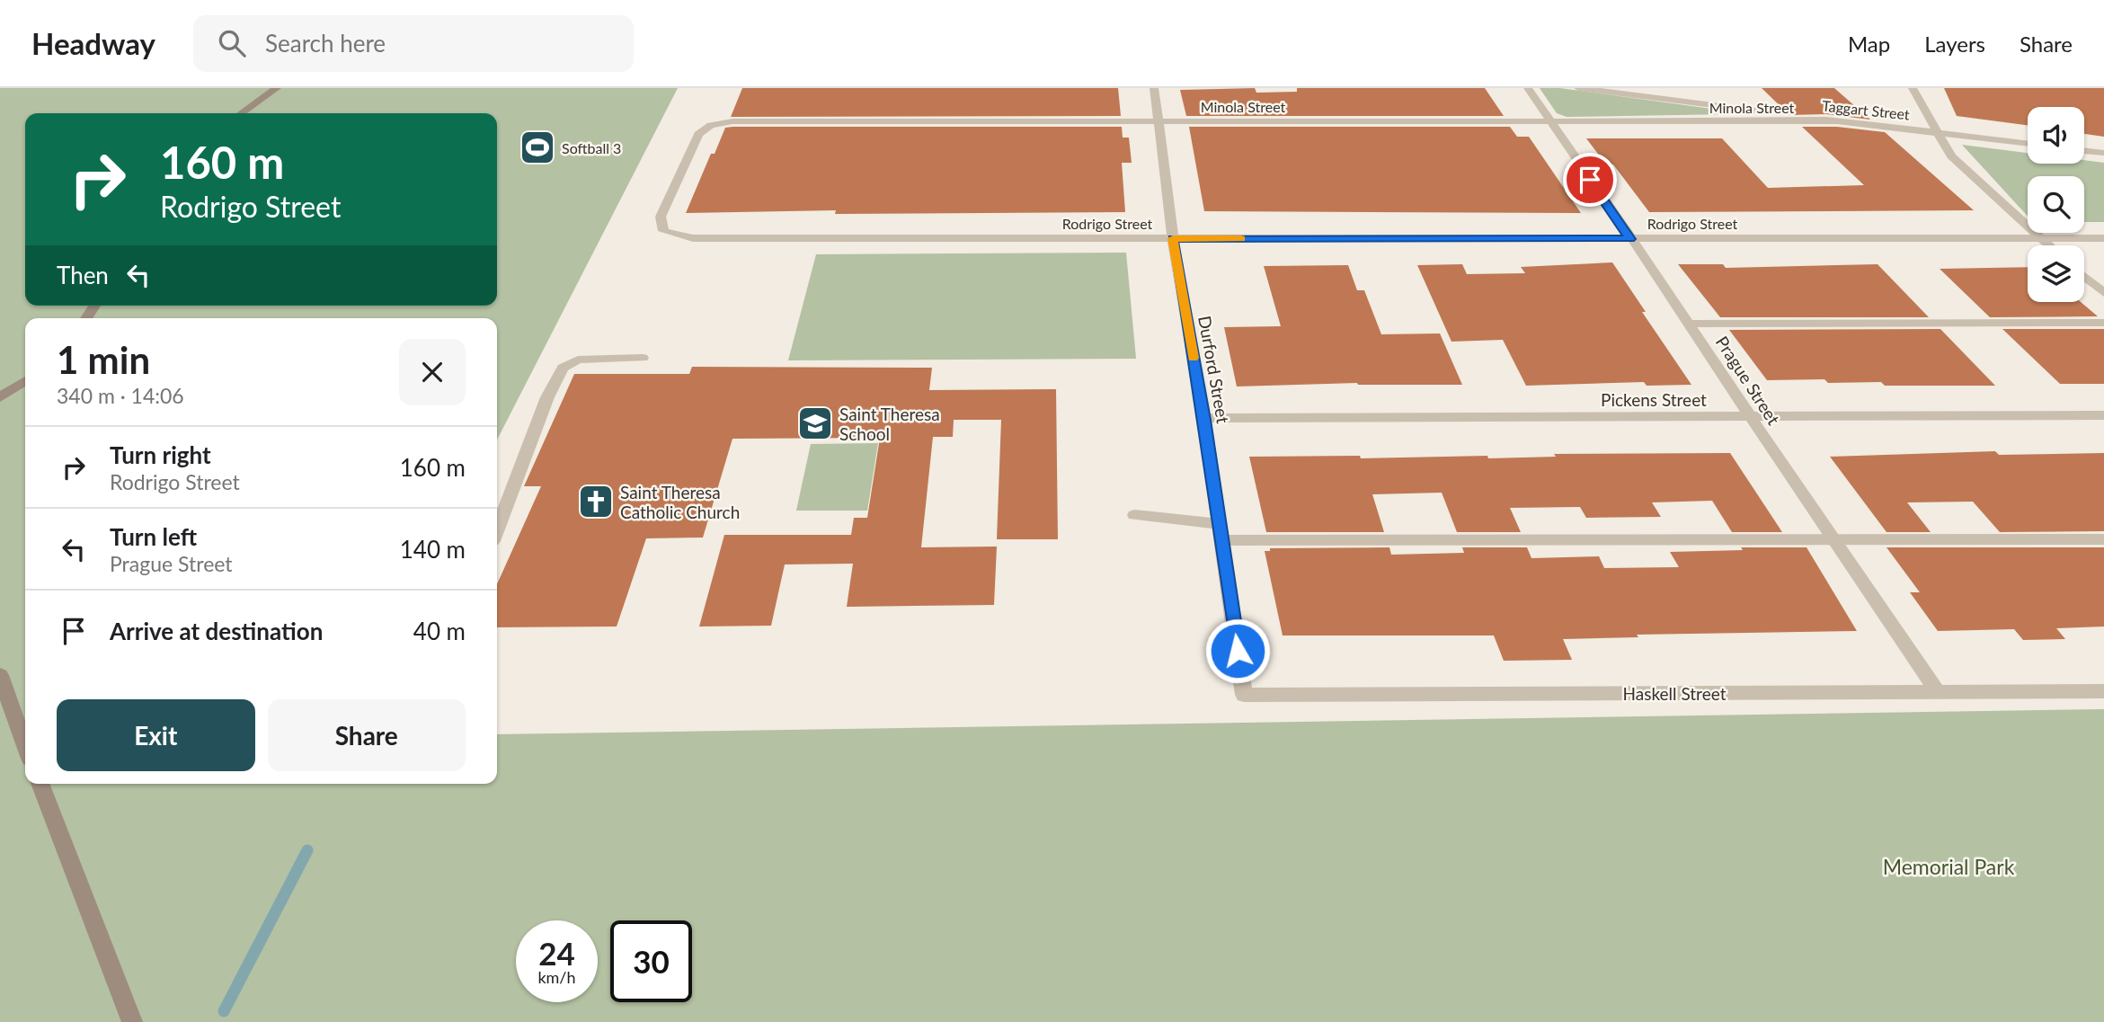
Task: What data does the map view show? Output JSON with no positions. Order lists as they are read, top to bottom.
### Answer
{
  "streets": {
    "street": [
      "Minola Street",
      "Taggart Street",
      "Rodrigo Street",
      "Durford Street",
      "Prague Street",
      "Pickens Street",
      "Haskell Street"
    ]
  },
  "crossings": [
    ["Minola Street", "Taggart Street"],
    ["Minola Street", "Rodrigo Street"],
    ["Minola Street", "Durford Street"],
    ["Minola Street", "Prague Street"],
    ["Rodrigo Street", "Durford Street"],
    ["Rodrigo Street", "Prague Street"],
    ["Durford Street", "Pickens Street"],
    ["Durford Street", "Haskell Street"],
    ["Prague Street", "Pickens Street"],
    ["Prague Street", "Haskell Street"]
  ],
  "parks": ["Memorial Park"],
  "places": {
    "sports": ["Softball 3"],
    "school or university": ["Saint Theresa School"],
    "church": ["Saint Theresa Catholic Church"]
  },
  "page": {
    "header": "Headway",
    "search": "Search here",
    "nav": ["Map", "Layers", "Share"],
    "turn": ["160 m", "Rodrigo Street"],
    "then": "Then",
    "heading": ["1 min", "340 m · 14:06"],
    "list": [
      {
        "name": "Turn right",
        "note": "Rodrigo Street",
        "value": "160 m"
      },
      {
        "name": "Turn left",
        "note": "Prague Street",
        "value": "140 m"
      },
      {
        "name": "Arrive at destination",
        "value": "40 m"
      }
    ],
    "buttons": ["Exit", "Share"],
    "speed": "24 km/h",
    "limit": "30"
  }
}
